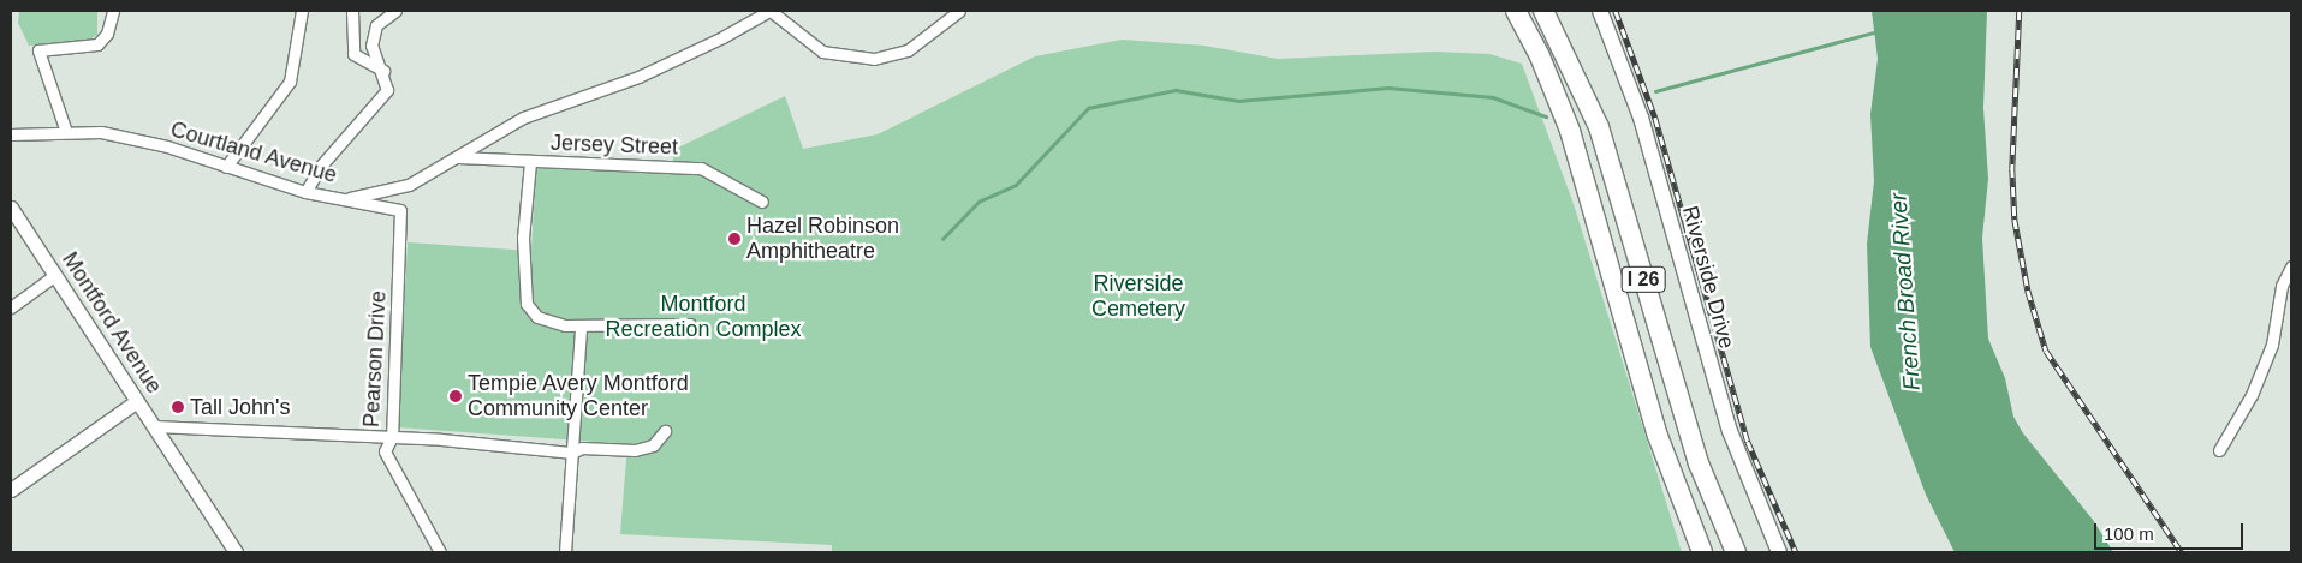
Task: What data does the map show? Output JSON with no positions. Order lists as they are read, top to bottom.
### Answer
{
  "streets": {
    "highway": ["I 26"],
    "main road": ["Riverside Drive"],
    "street": [
      "Jersey Street",
      "Courtland Avenue",
      "Montford Avenue",
      "Pearson Drive"
    ]
  },
  "crossings": [
    ["Jersey Street", "Courtland Avenue"],
    ["Courtland Avenue", "Pearson Drive"]
  ],
  "water": ["French Broad River"],
  "parks": ["Riverside Cemetery", "Montford Recreation Complex"],
  "places": ["Hazel Robinson Amphitheatre", "Tempie Avery Montford Community Center", "Tall John's"],
  "scale_bar": "100 m"
}
